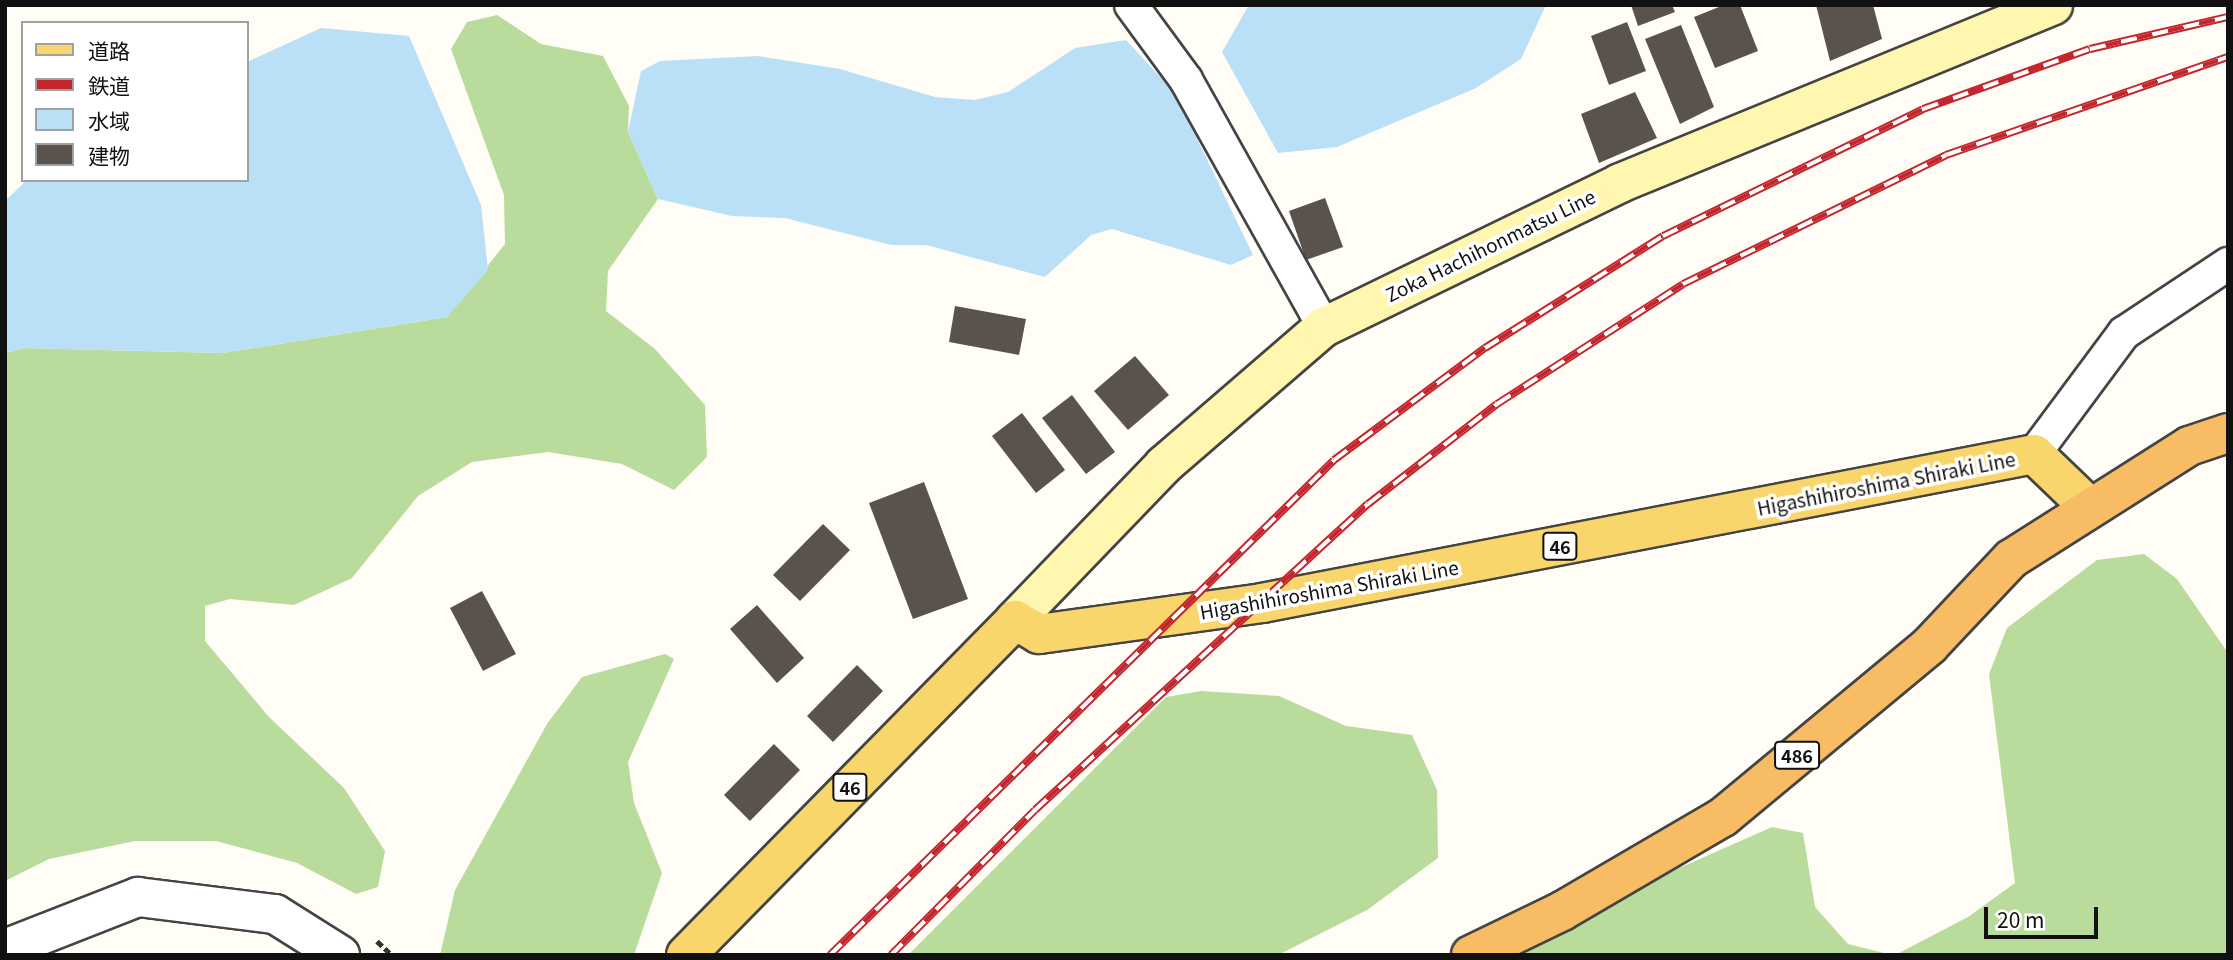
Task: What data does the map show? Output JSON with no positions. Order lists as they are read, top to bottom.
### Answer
{
  "streets": {
    "highway": ["486"],
    "main road": ["Zoka Hachihonmatsu Line", "Higashihiroshima Shiraki Line", "46"]
  },
  "crossings": [
    ["Zoka Hachihonmatsu Line", "Higashihiroshima Shiraki Line"],
    ["Zoka Hachihonmatsu Line", "46"],
    ["Higashihiroshima Shiraki Line", "46"],
    ["Higashihiroshima Shiraki Line", "486"]
  ],
  "legend": [
    "道路",
    "鉄道",
    "水域",
    "建物"
  ],
  "scale_bar": "20 m"
}
